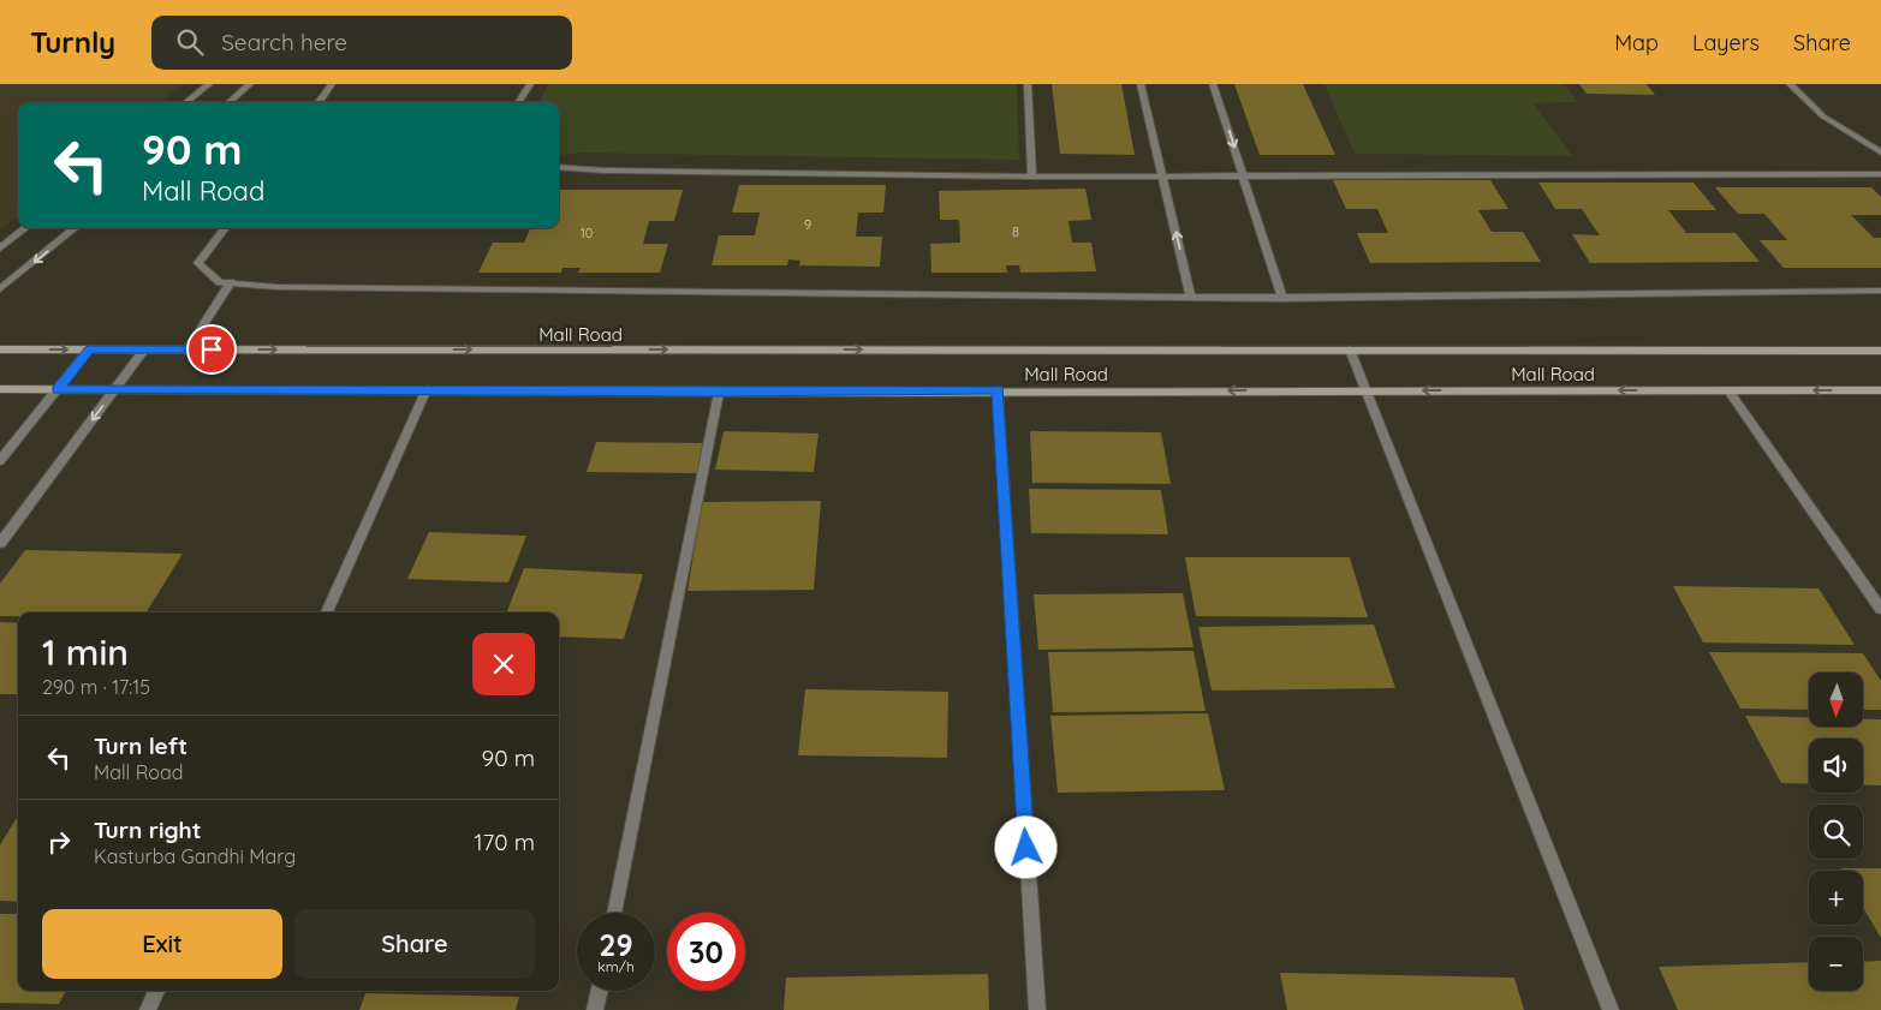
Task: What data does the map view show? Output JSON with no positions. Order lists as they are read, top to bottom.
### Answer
{
  "streets": {
    "street": ["Mall Road"]
  },
  "house_numbers": ["9", "8", "10"],
  "north": "bottom",
  "page": {
    "header": "Turnly",
    "search": "Search here",
    "nav": ["Map", "Layers", "Share"],
    "turn": ["90 m", "Mall Road"],
    "heading": ["1 min", "290 m · 17:15"],
    "map_buttons": ["+", "−"],
    "list": [
      {
        "name": "Turn left",
        "note": "Mall Road",
        "value": "90 m"
      },
      {
        "name": "Turn right",
        "note": "Kasturba Gandhi Marg",
        "value": "170 m"
      }
    ],
    "buttons": ["Exit", "Share"],
    "speed": "29 km/h",
    "limit": "30"
  }
}
